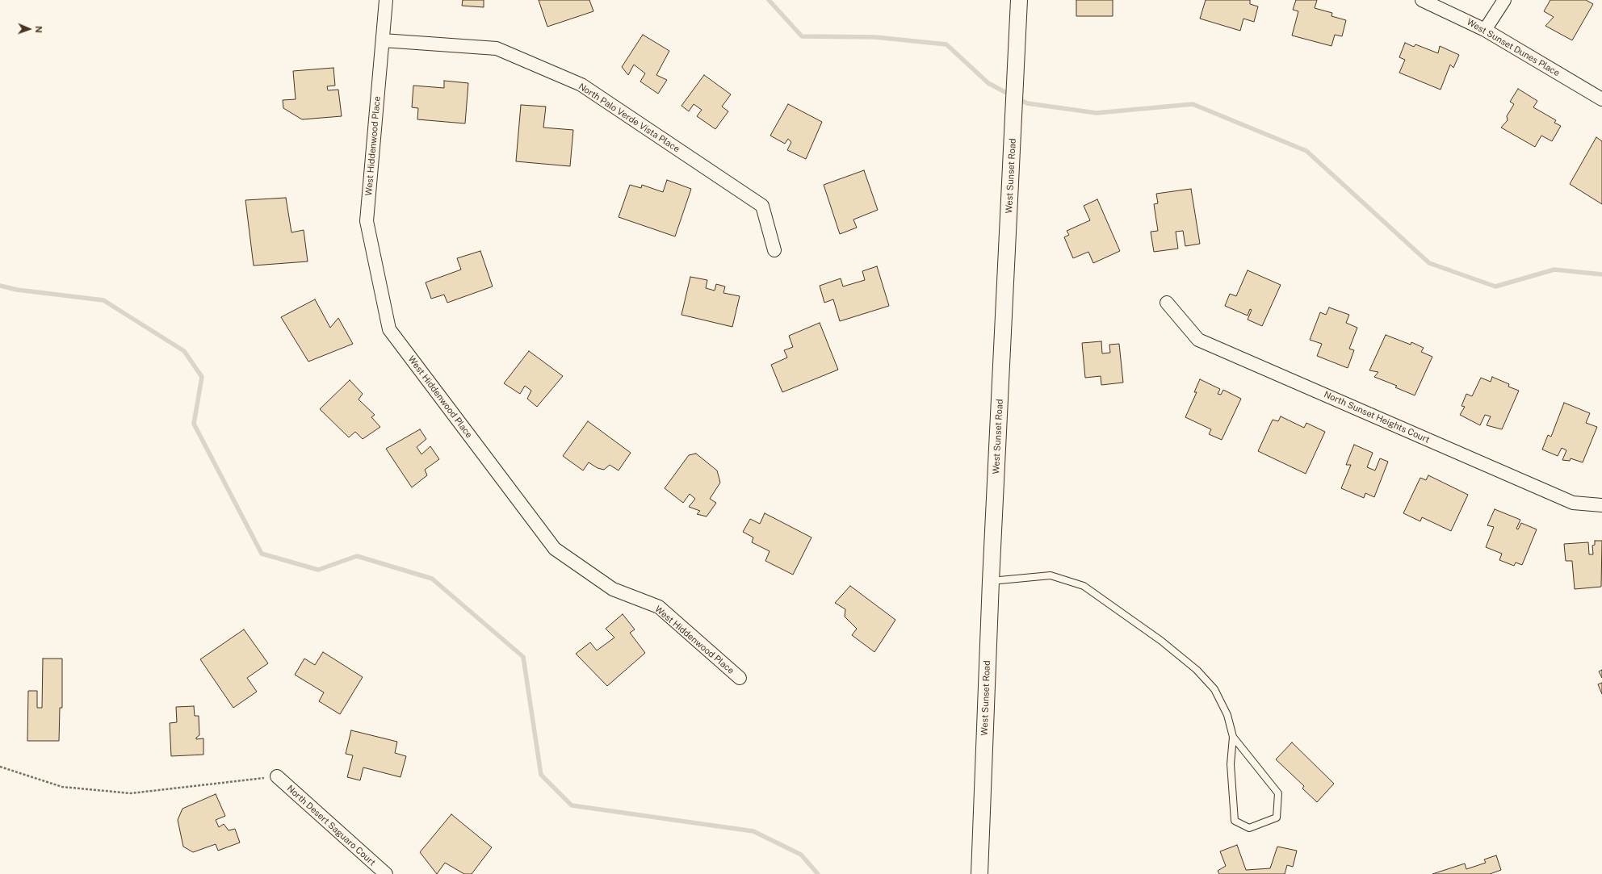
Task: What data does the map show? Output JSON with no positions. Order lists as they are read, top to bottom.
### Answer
{
  "streets": {
    "street": [
      "West Sunset Dunes Place",
      "North Palo Verde Vista Place",
      "West Hiddenwood Place",
      "West Sunset Road",
      "North Sunset Heights Court",
      "North Desert Saguaro Court"
    ]
  },
  "crossings": [
    ["North Palo Verde Vista Place", "West Hiddenwood Place"]
  ],
  "north": "right"
}
